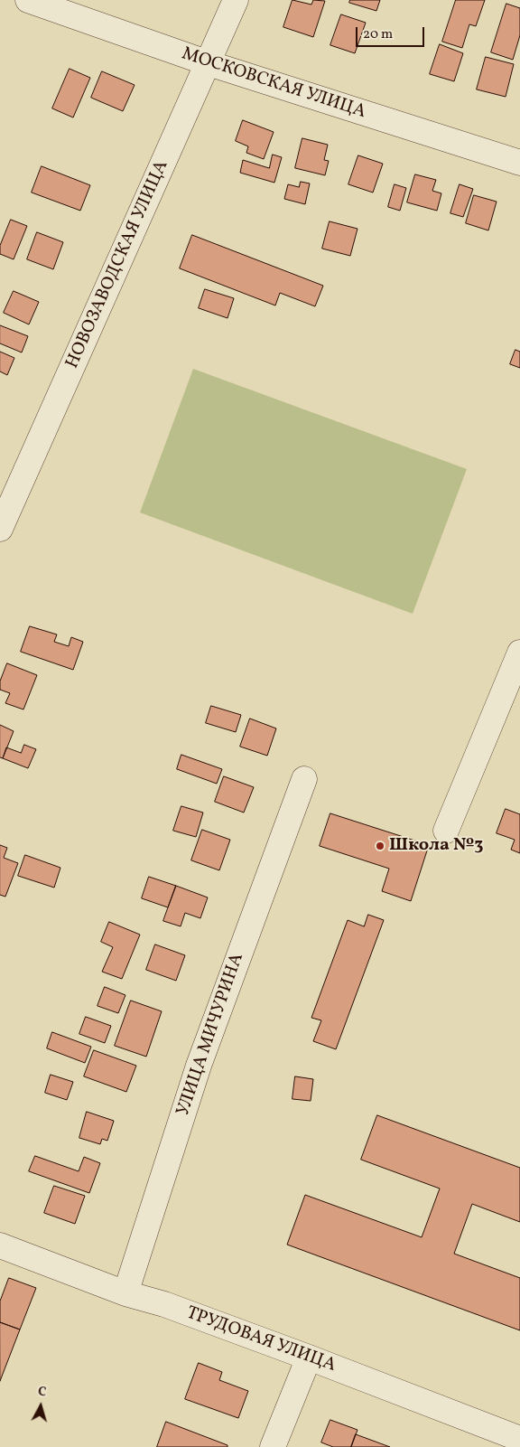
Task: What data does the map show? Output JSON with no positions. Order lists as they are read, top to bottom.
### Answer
{
  "streets": {
    "street": [
      "МОСКОВСКАЯ УЛИЦА",
      "НОВОЗАВОДСКАЯ УЛИЦА",
      "УЛИЦА МИЧУРИНА",
      "ТРУДОВАЯ УЛИЦА"
    ]
  },
  "crossings": [
    ["МОСКОВСКАЯ УЛИЦА", "НОВОЗАВОДСКАЯ УЛИЦА"],
    ["УЛИЦА МИЧУРИНА", "ТРУДОВАЯ УЛИЦА"]
  ],
  "places": ["Школа №3"],
  "scale_bar": "20 m",
  "north": "top"
}
